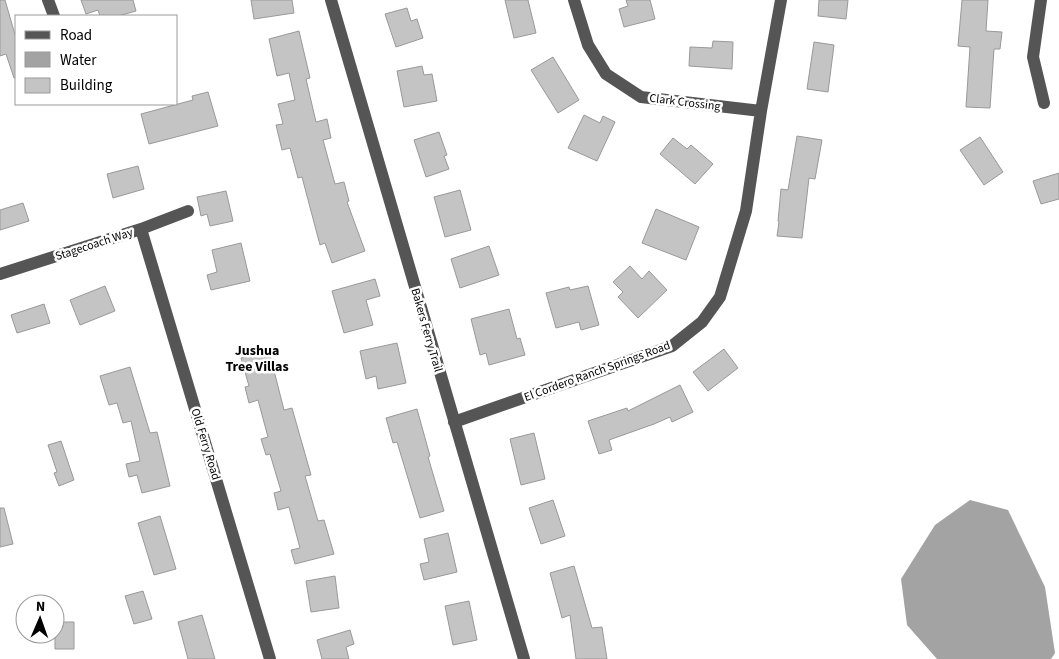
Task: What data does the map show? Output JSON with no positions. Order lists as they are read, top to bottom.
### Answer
{
  "streets": {
    "street": [
      "Clark Crossing",
      "Stagecoach Way",
      "Bakers Ferry Trail",
      "El Cordero Ranch Springs Road",
      "Old Ferry Road"
    ]
  },
  "crossings": [
    ["Clark Crossing", "El Cordero Ranch Springs Road"],
    ["Stagecoach Way", "Old Ferry Road"],
    ["Bakers Ferry Trail", "El Cordero Ranch Springs Road"]
  ],
  "districts": ["Jushua Tree Villas"],
  "legend": ["Road", "Water", "Building"],
  "north": "top"
}
